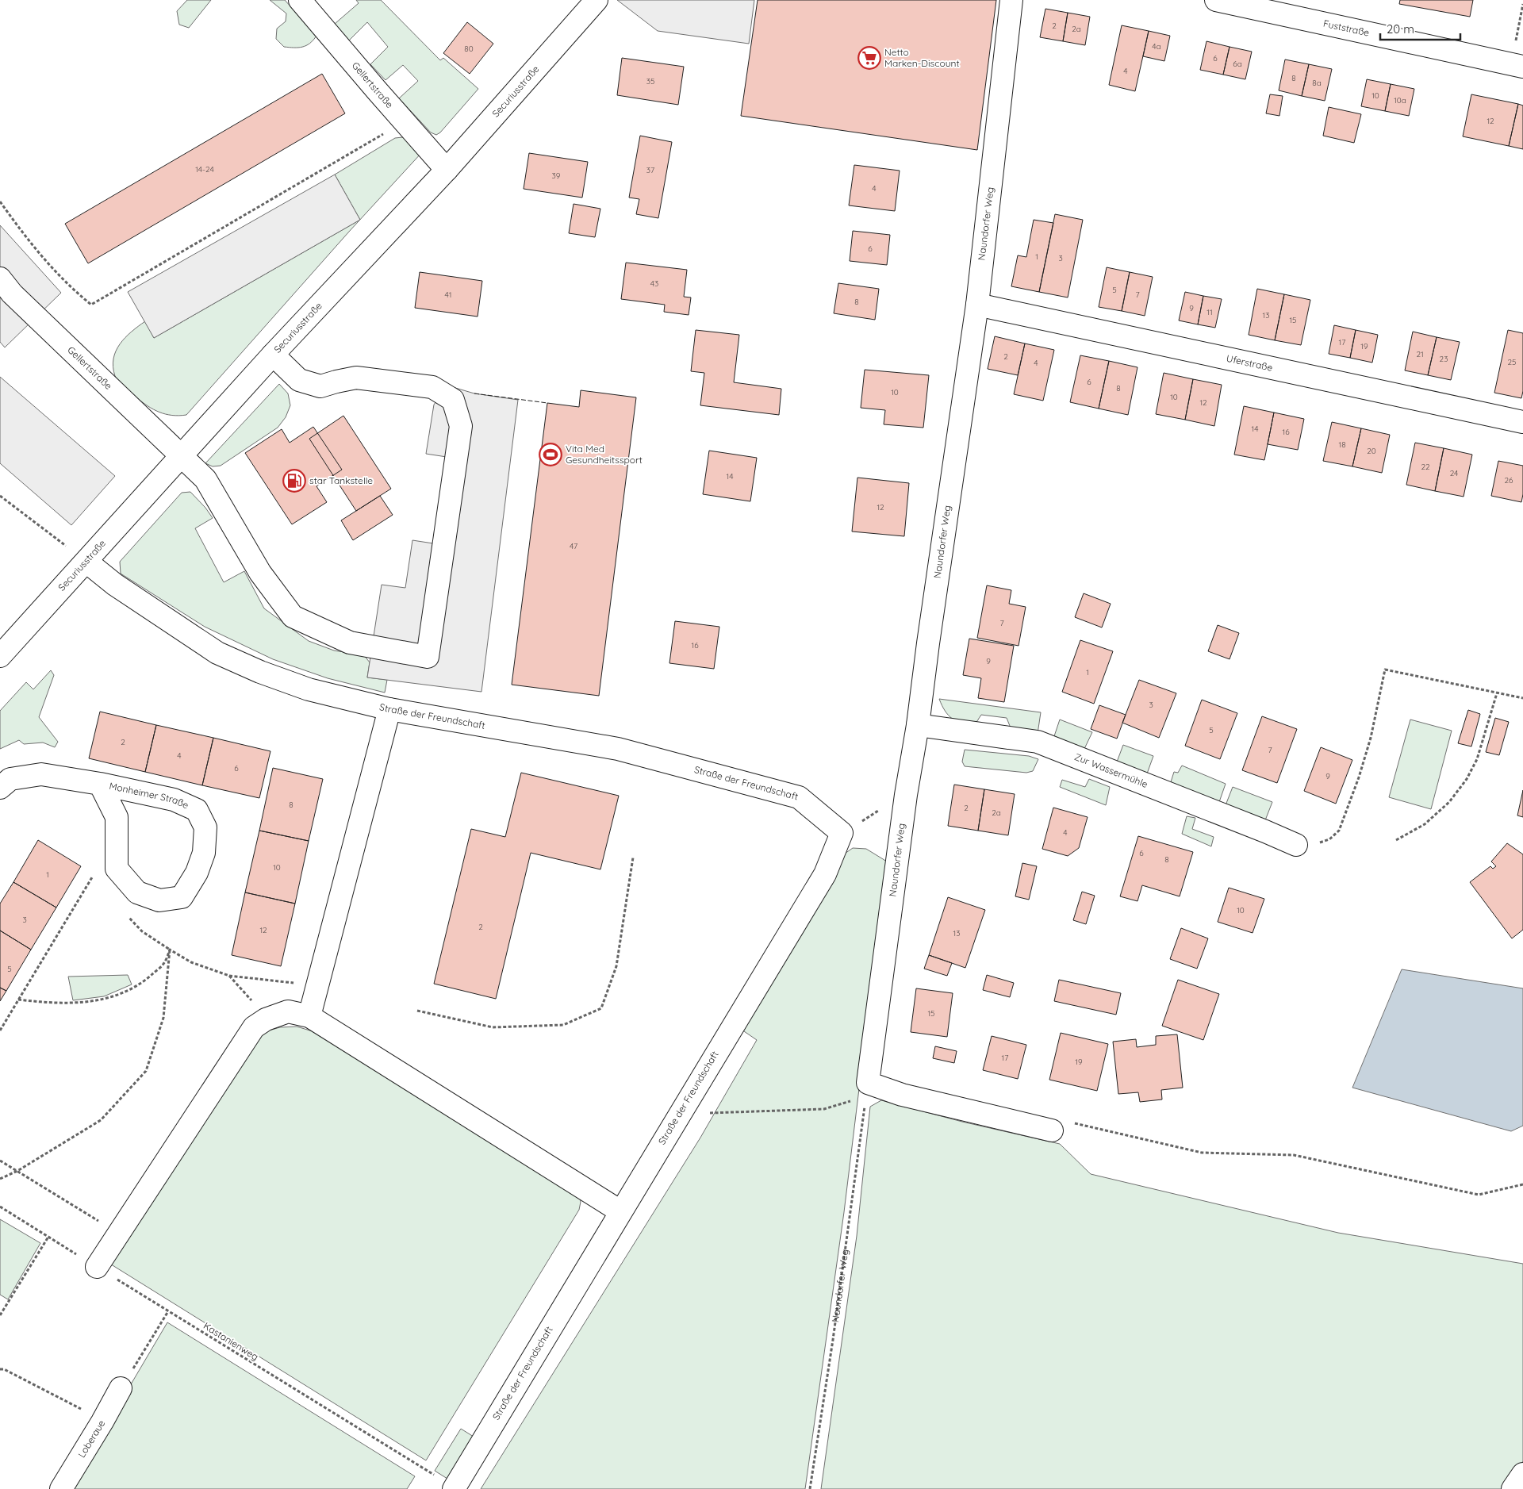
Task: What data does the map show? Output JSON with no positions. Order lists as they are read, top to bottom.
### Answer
{
  "streets": {
    "street": [
      "Fuststraße",
      "Gellertstraße",
      "Securiusstraße",
      "Naundorfer Weg",
      "Uferstraße",
      "Straße der Freundschaft",
      "Zur Wassermühle",
      "Monheimer Straße",
      "Loberaue"
    ],
    "path": ["Kastanienweg"]
  },
  "crossings": [
    ["Gellertstraße", "Securiusstraße"],
    ["Securiusstraße", "Straße der Freundschaft"],
    ["Naundorfer Weg", "Uferstraße"],
    ["Naundorfer Weg", "Zur Wassermühle"],
    ["Straße der Freundschaft", "Kastanienweg"]
  ],
  "places": {
    "supermarket": ["Netto Marken-Discount"],
    "sports": ["Vita Med Gesundheitssport"],
    "fuel station": ["star Tankstelle"]
  },
  "house_numbers": [
    "2",
    "2a",
    "4a",
    "80",
    "6",
    "6a",
    "4",
    "8",
    "35",
    "8a",
    "10",
    "10a",
    "12",
    "14-24",
    "37",
    "39",
    "4",
    "6",
    "1",
    "3",
    "43",
    "5",
    "41",
    "7",
    "8",
    "9",
    "11",
    "13",
    "15",
    "17",
    "19",
    "21",
    "2",
    "23",
    "25",
    "4",
    "6",
    "8",
    "10",
    "10",
    "12",
    "14",
    "16",
    "18",
    "20",
    "22",
    "24",
    "14",
    "26",
    "12",
    "47",
    "7",
    "16",
    "9",
    "1",
    "3",
    "5",
    "2",
    "7",
    "4",
    "6",
    "9",
    "8",
    "2",
    "2a",
    "4",
    "6",
    "8",
    "10",
    "1",
    "10",
    "3",
    "2",
    "12",
    "13",
    "5",
    "15",
    "17",
    "19"
  ],
  "scale_bar": "20 m"
}
